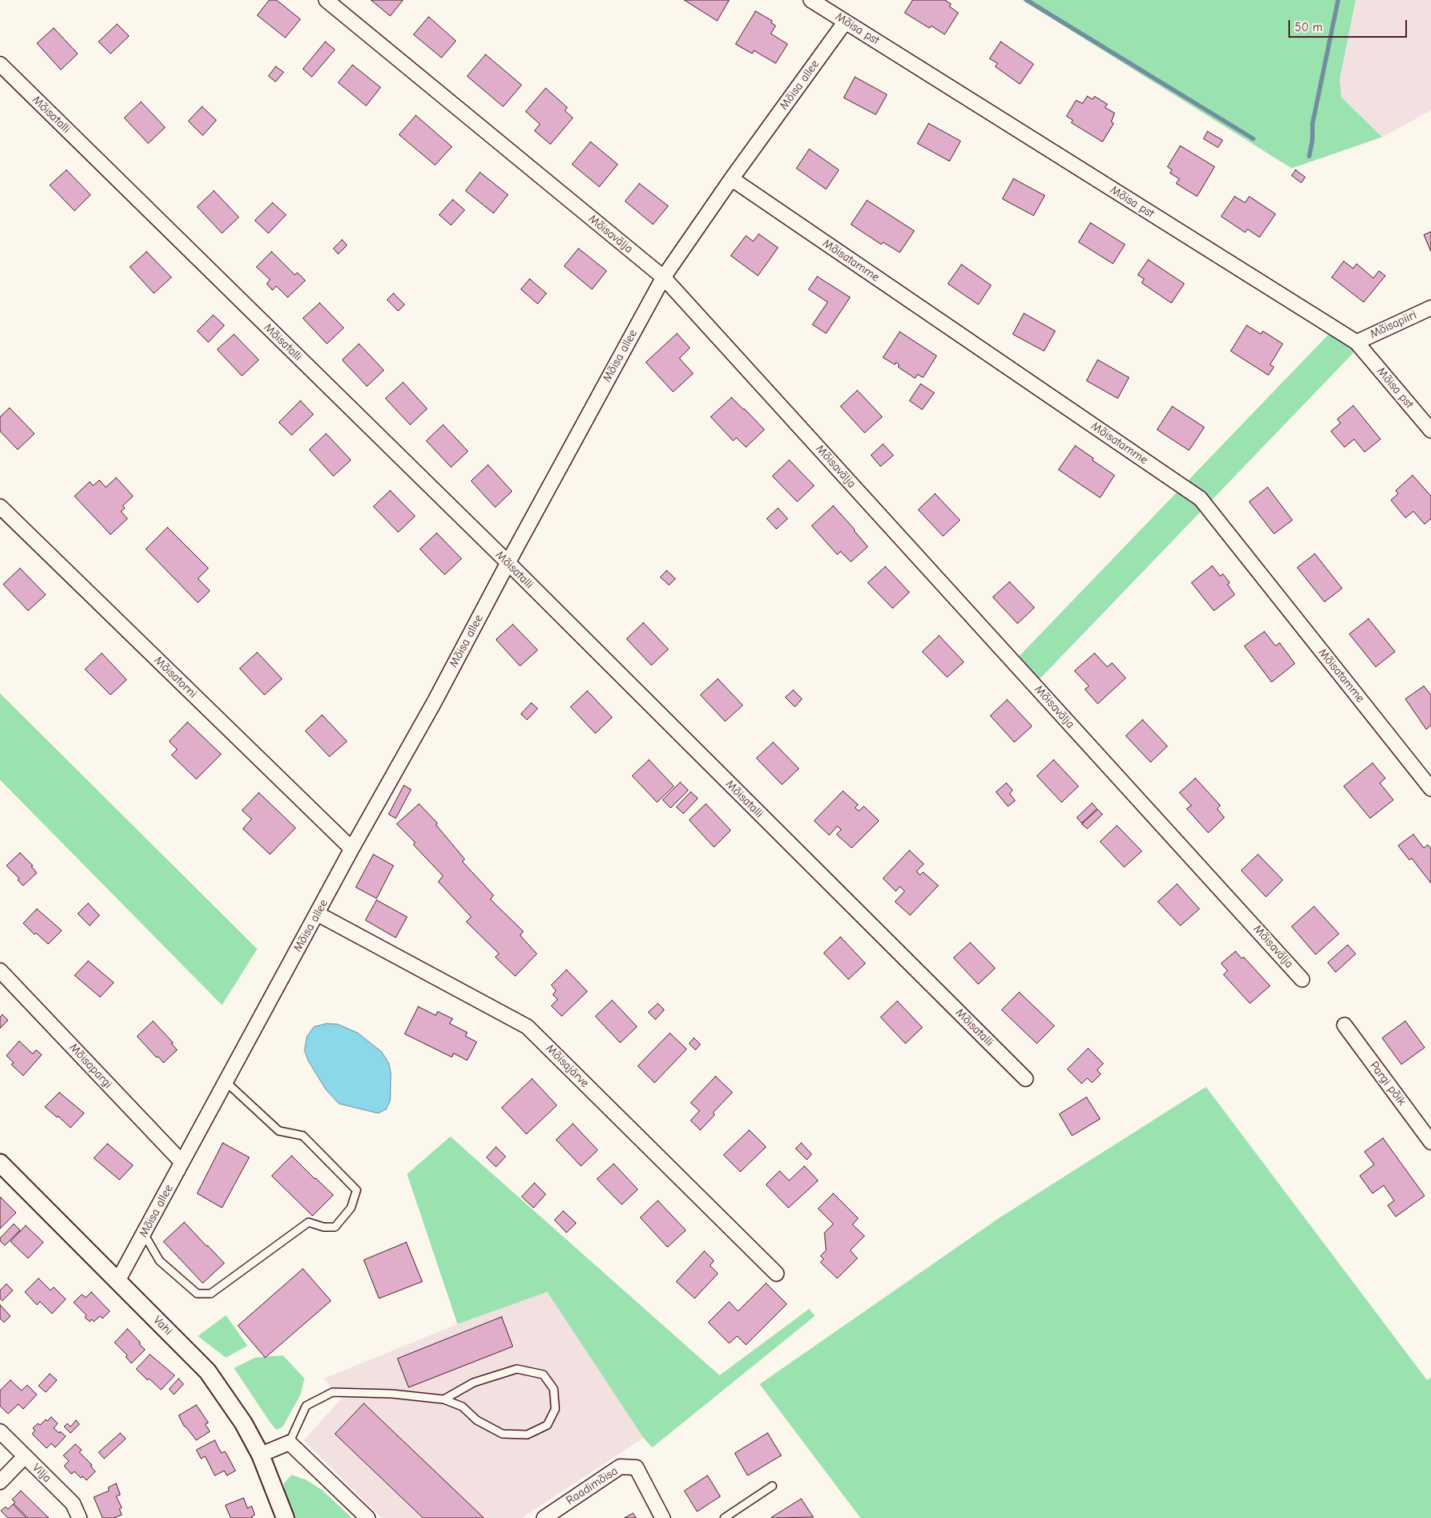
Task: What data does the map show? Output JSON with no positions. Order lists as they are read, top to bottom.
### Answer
{
  "streets": {
    "street": [
      "Mõisa pst",
      "Mõisa allee",
      "Mõisatalli",
      "Mõisavälja",
      "Mõisatamme",
      "Mõisapiiri",
      "Mõisatorni",
      "Mõisapargi",
      "Mõisajärve",
      "Pargi põik",
      "Vahi",
      "Vilja",
      "Raadimõisa"
    ]
  },
  "crossings": [
    ["Mõisa pst", "Mõisa allee"],
    ["Mõisa pst", "Mõisapiiri"],
    ["Mõisa allee", "Mõisatalli"],
    ["Mõisa allee", "Mõisavälja"],
    ["Mõisa allee", "Mõisatamme"],
    ["Mõisa allee", "Mõisatorni"],
    ["Mõisa allee", "Mõisapargi"],
    ["Mõisa allee", "Mõisajärve"],
    ["Mõisa allee", "Vahi"]
  ],
  "scale_bar": "50 m"
}
